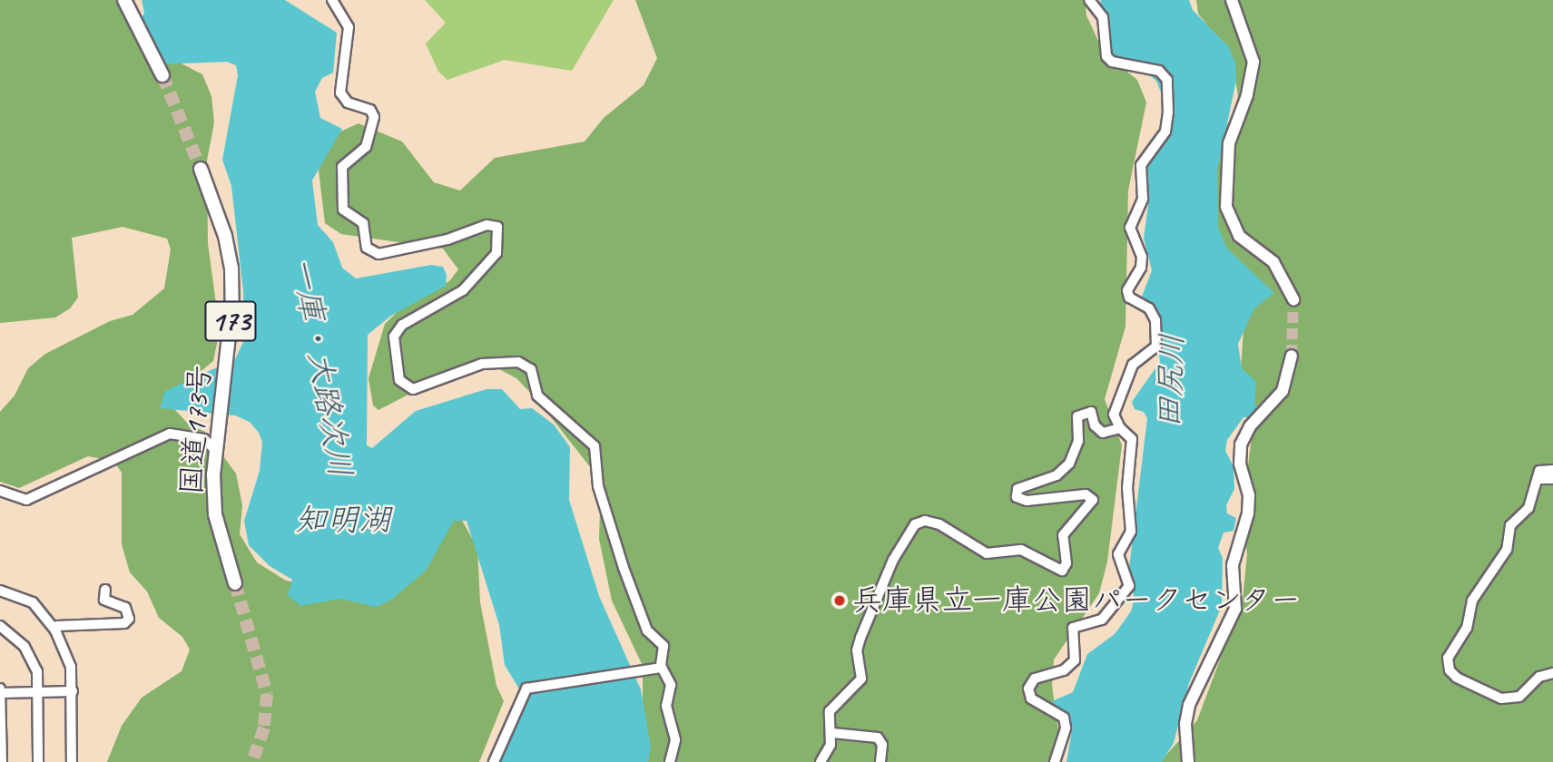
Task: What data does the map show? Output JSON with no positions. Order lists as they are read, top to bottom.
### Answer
{
  "streets": {
    "highway": ["173", "国道173号"]
  },
  "water": ["一庫・大路次川", "田尻川", "知明湖"],
  "places": ["兵庫県立一庫公園パークセンター"]
}
